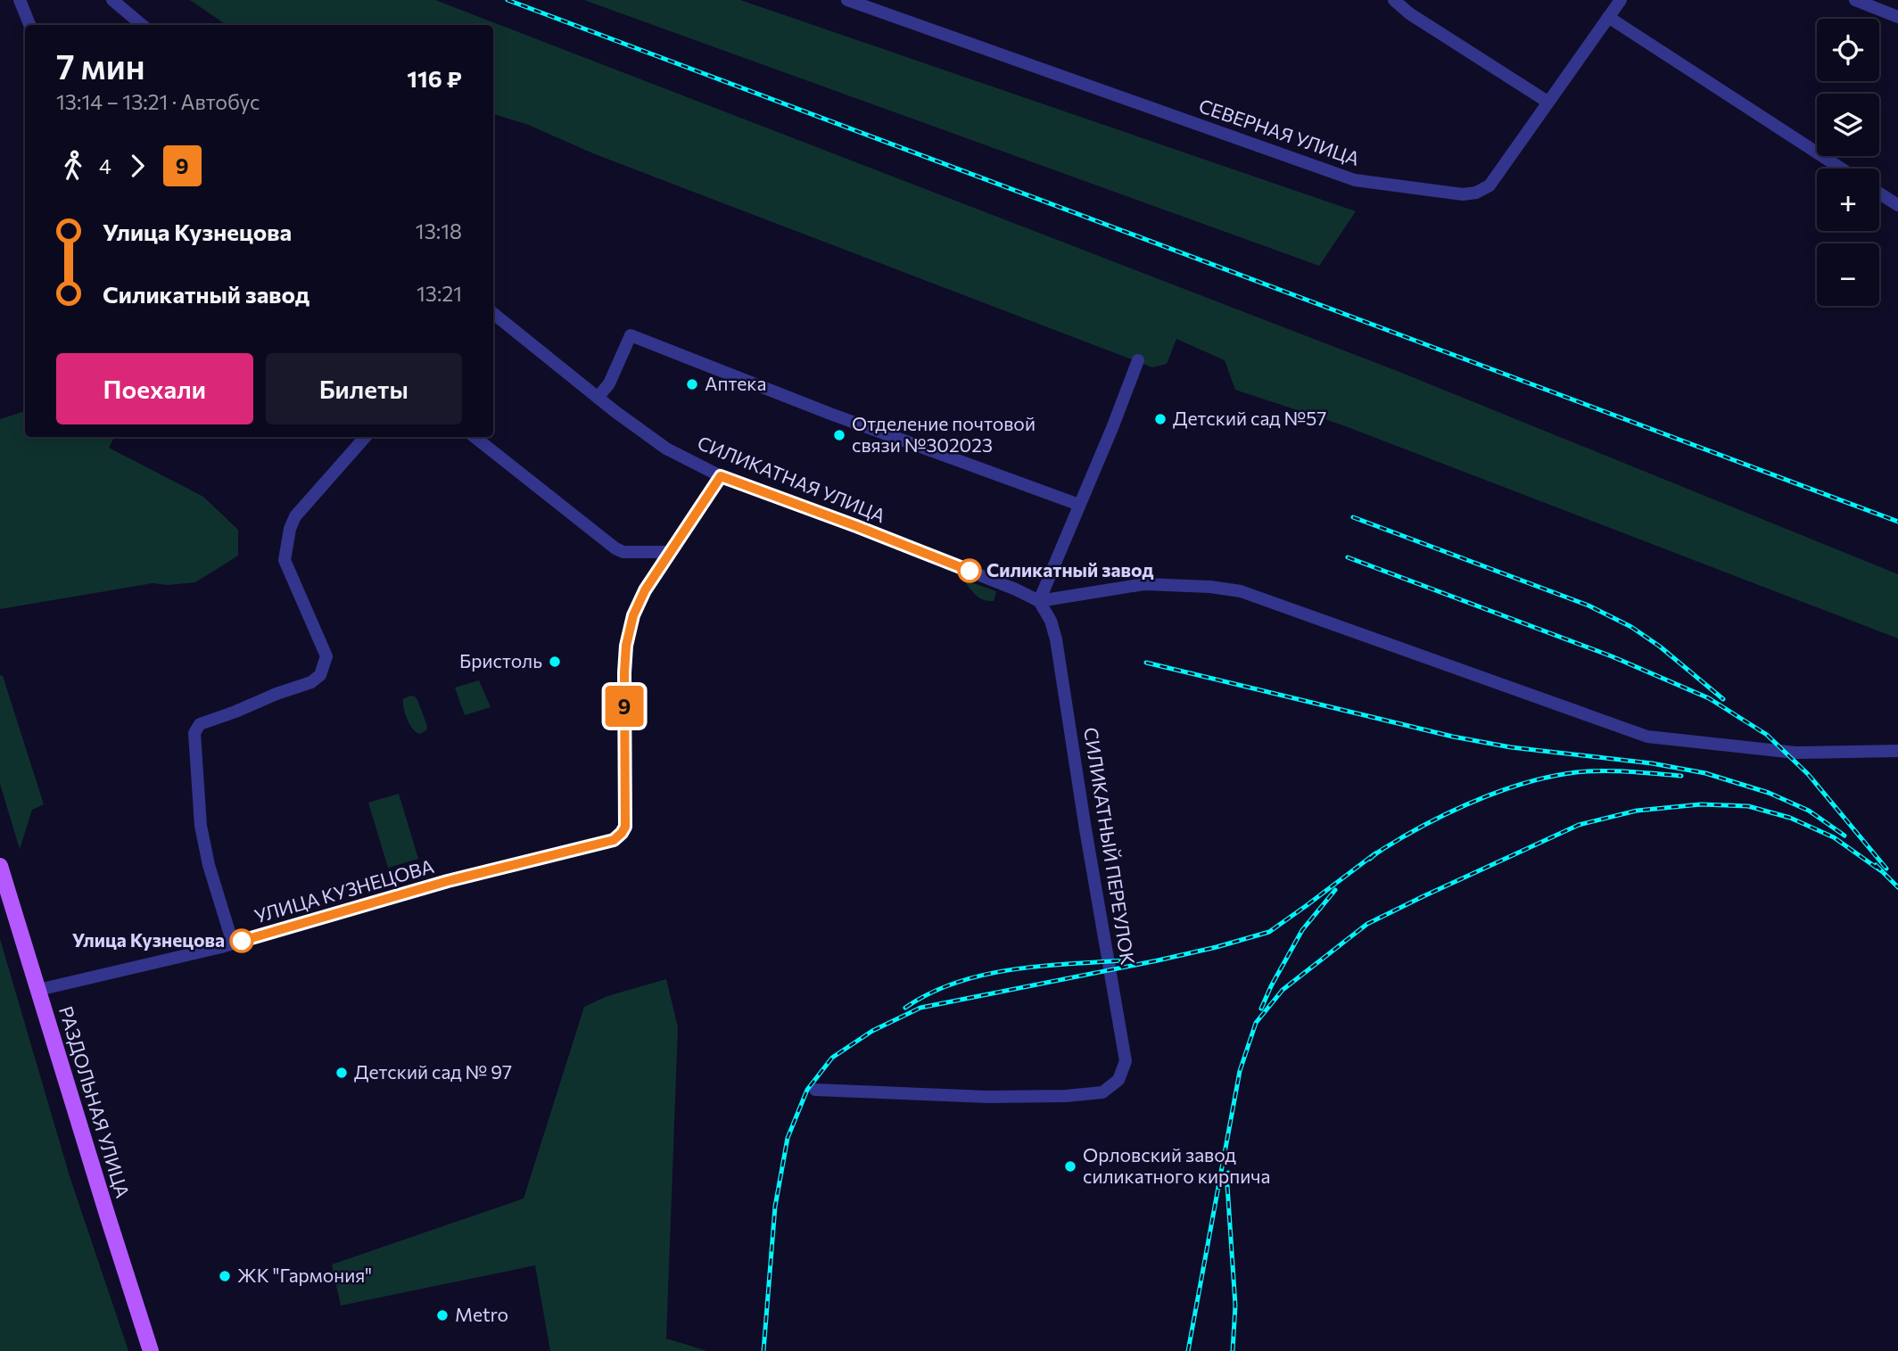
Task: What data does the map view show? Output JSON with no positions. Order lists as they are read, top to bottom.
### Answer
{
  "streets": {
    "main road": ["РАЗДОЛЬНАЯ УЛИЦА"],
    "street": [
      "СЕВЕРНАЯ УЛИЦА",
      "СИЛИКАТНАЯ УЛИЦА",
      "СИЛИКАТНЫЙ ПЕРЕУЛОК",
      "УЛИЦА КУЗНЕЦОВА"
    ]
  },
  "crossings": [
    ["СИЛИКАТНАЯ УЛИЦА", "СИЛИКАТНЫЙ ПЕРЕУЛОК"],
    ["УЛИЦА КУЗНЕЦОВА", "РАЗДОЛЬНАЯ УЛИЦА"]
  ],
  "places": [
    "Аптека",
    "Детский сад №57",
    "Отделение почтовой связи №302023",
    "Силикатный завод",
    "Бристоль",
    "Улица Кузнецова",
    "Детский сад № 97",
    "Орловский завод силикатного кирпича",
    "ЖК \"Гармония\"",
    "Metro"
  ],
  "lines": ["bus line 9"],
  "page": {
    "on_map": "9",
    "map_buttons": ["+", "−"],
    "heading": ["7 мин", "13:14 – 13:21 · Автобус", "116 ₽"],
    "legs": ["4", "9"],
    "list": [
      {
        "name": "Улица Кузнецова",
        "value": "13:18"
      },
      {
        "name": "Силикатный завод",
        "value": "13:21"
      }
    ],
    "buttons": ["Поехали", "Билеты"]
  }
}
